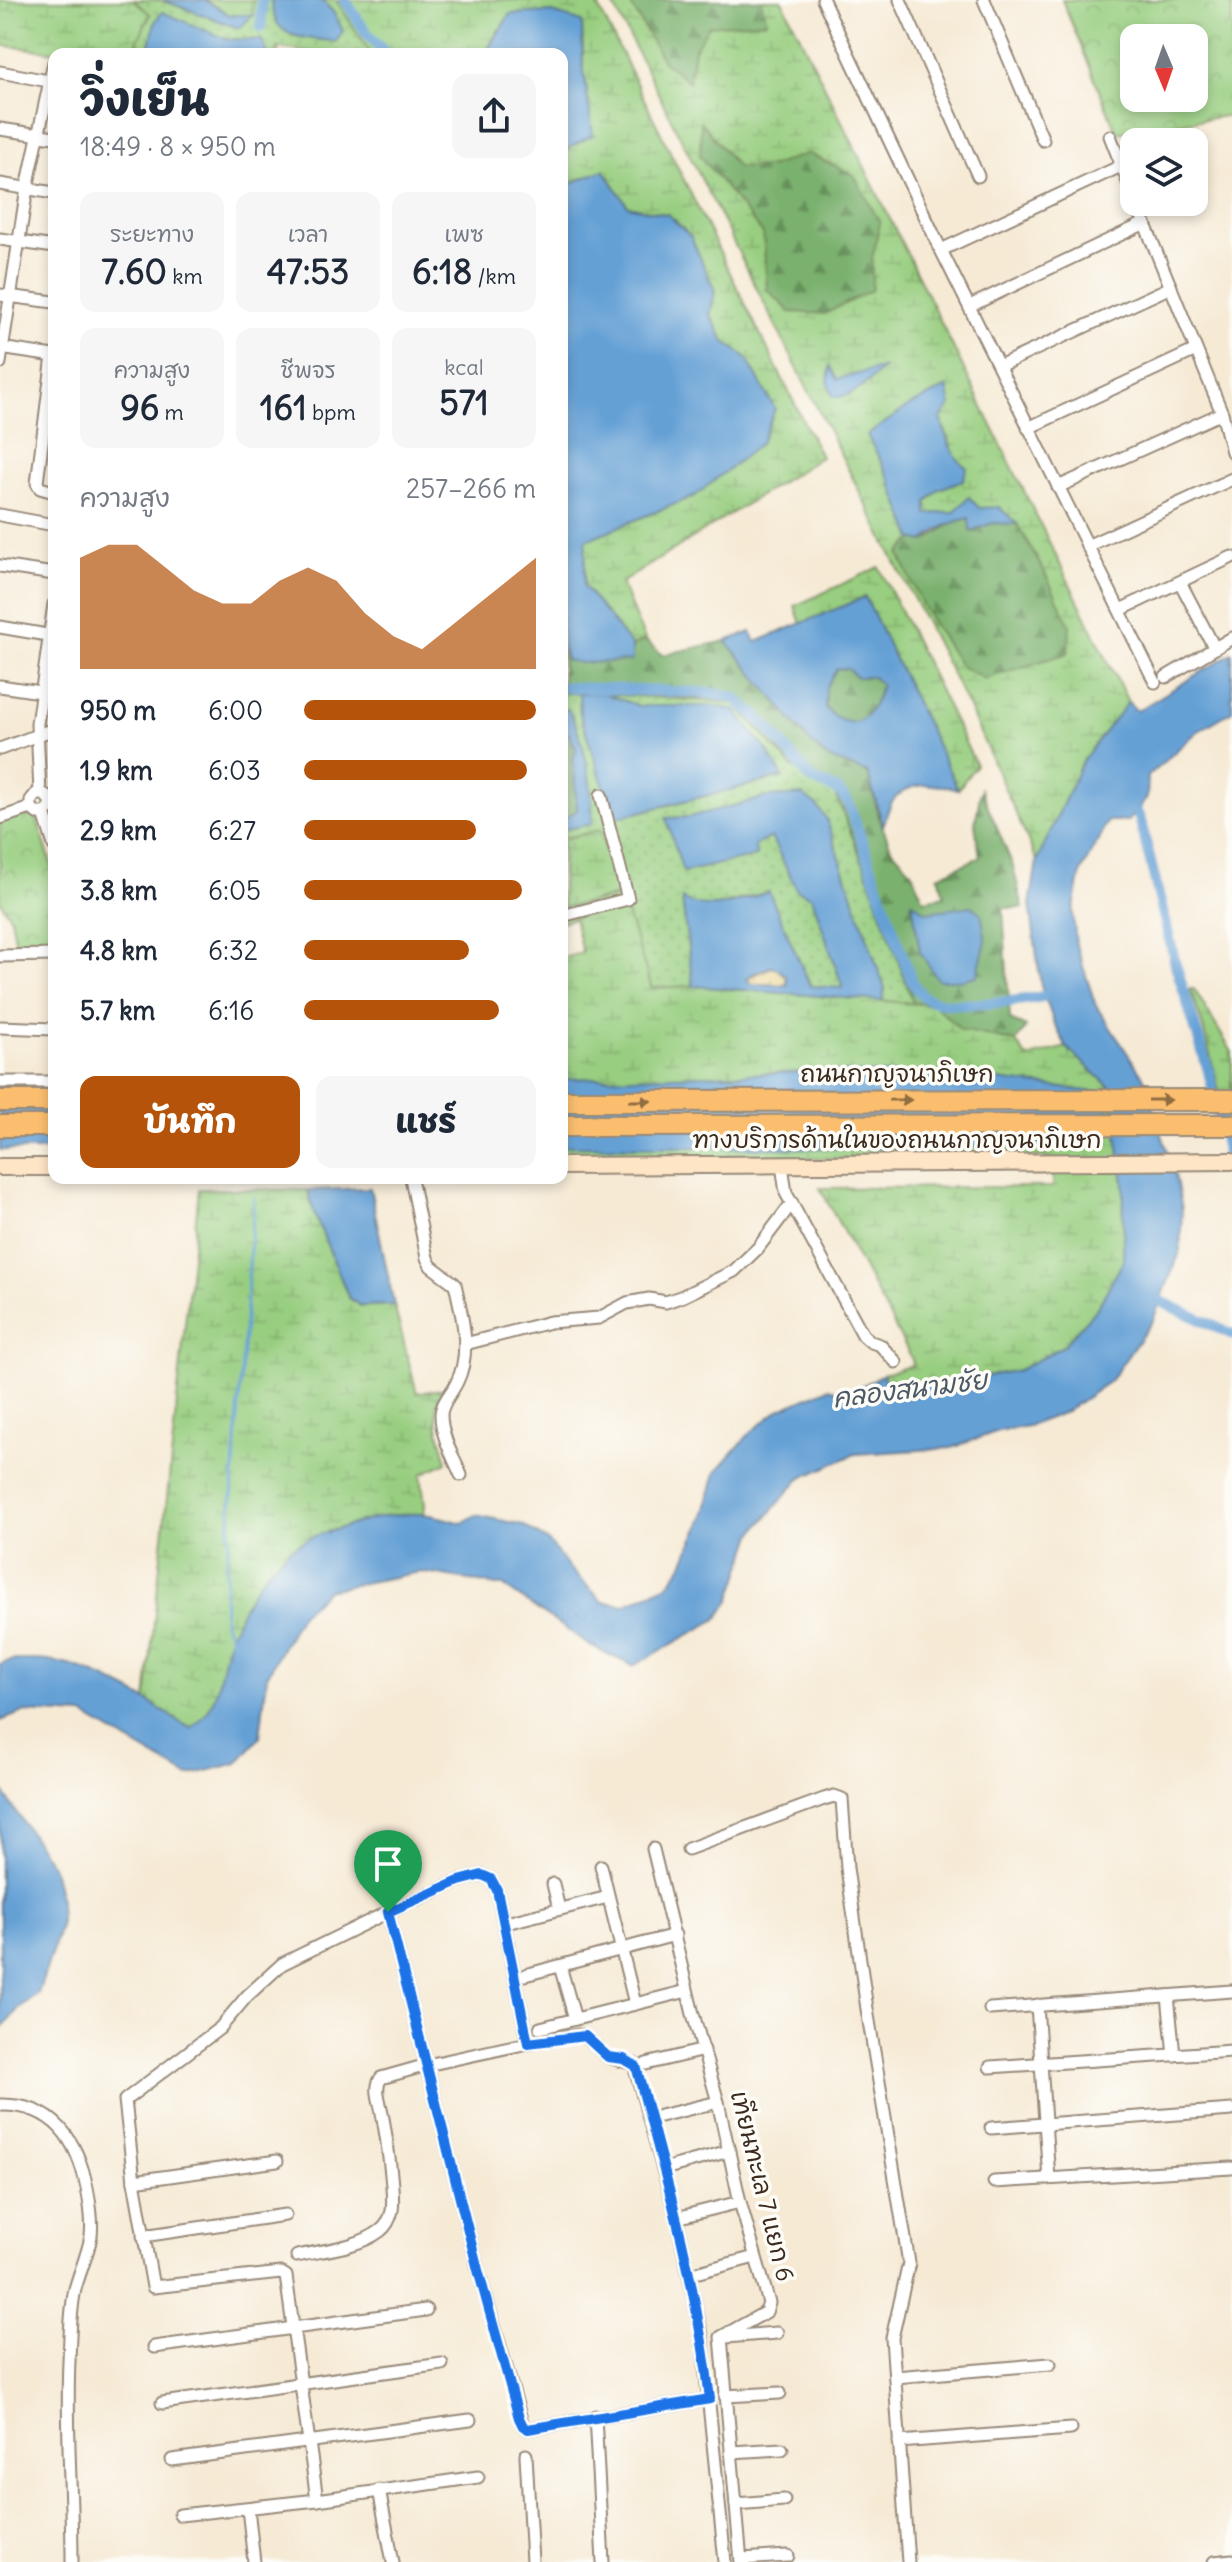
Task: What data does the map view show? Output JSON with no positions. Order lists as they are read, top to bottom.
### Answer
{
  "streets": {
    "highway": ["ถนนกาญจนาภิเษก"],
    "main road": ["ทางบริการด้านในของถนนกาญจนาภิเษก"],
    "street": ["เทียนทะเล 7 แยก 6"]
  },
  "water": ["คลองสนามชัย"],
  "north": "bottom",
  "page": {
    "heading": ["วิ่งเย็น", "18:49 · 8 × 950 m"],
    "stats": [
      ["ระยะทาง", "7.60 km"],
      ["เวลา", "47:53"],
      ["เพซ", "6:18 /km"],
      ["ความสูง", "96 m"],
      ["ชีพจร", "161 bpm"],
      ["kcal", "571"]
    ],
    "chart": ["ความสูง", "257–266 m"],
    "list": [
      {
        "name": "950 m",
        "note": "6:00"
      },
      {
        "name": "1.9 km",
        "note": "6:03"
      },
      {
        "name": "2.9 km",
        "note": "6:27"
      },
      {
        "name": "3.8 km",
        "note": "6:05"
      },
      {
        "name": "4.8 km",
        "note": "6:32"
      },
      {
        "name": "5.7 km",
        "note": "6:16"
      }
    ],
    "buttons": ["บันทึก", "แชร์"]
  }
}
